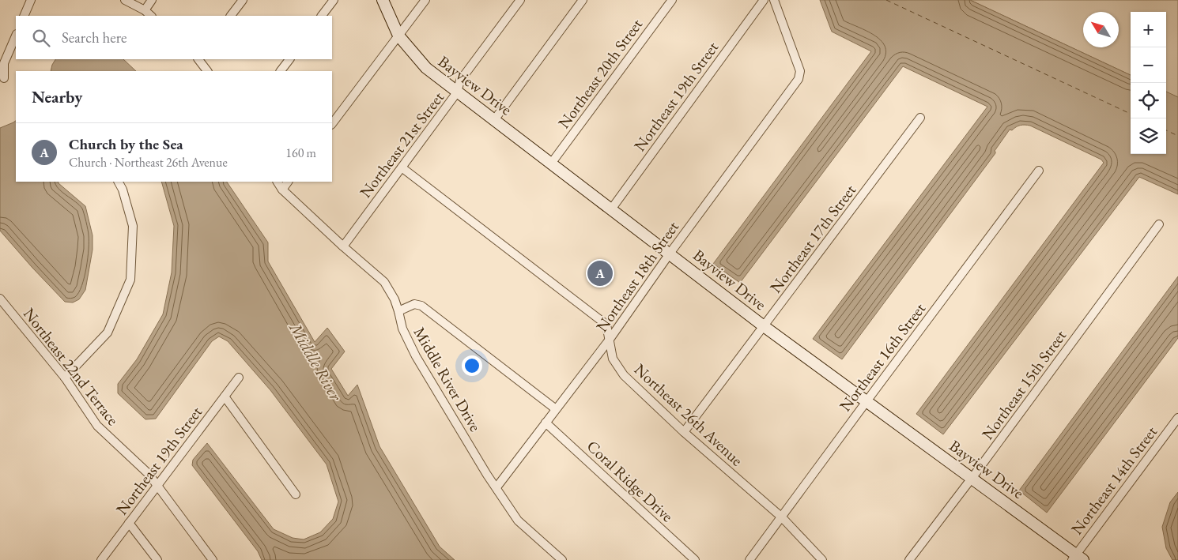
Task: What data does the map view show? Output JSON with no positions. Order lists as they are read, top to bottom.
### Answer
{
  "streets": {
    "street": [
      "Northeast 20th Street",
      "Bayview Drive",
      "Northeast 19th Street",
      "Northeast 21st Street",
      "Northeast 17th Street",
      "Northeast 18th Street",
      "Northeast 16th Street",
      "Northeast 22nd Terrace",
      "Middle River Drive",
      "Northeast 15th Street",
      "Northeast 26th Avenue",
      "Northeast 14th Street",
      "Coral Ridge Drive"
    ]
  },
  "crossings": [
    ["Northeast 20th Street", "Bayview Drive"],
    ["Bayview Drive", "Northeast 19th Street"],
    ["Bayview Drive", "Northeast 21st Street"],
    ["Bayview Drive", "Northeast 17th Street"],
    ["Bayview Drive", "Northeast 18th Street"],
    ["Bayview Drive", "Northeast 16th Street"],
    ["Bayview Drive", "Northeast 15th Street"],
    ["Bayview Drive", "Northeast 14th Street"],
    ["Northeast 19th Street", "Northeast 22nd Terrace"],
    ["Northeast 21st Street", "Middle River Drive"],
    ["Northeast 21st Street", "Northeast 26th Avenue"],
    ["Northeast 17th Street", "Northeast 26th Avenue"],
    ["Northeast 18th Street", "Middle River Drive"],
    ["Northeast 18th Street", "Northeast 26th Avenue"],
    ["Northeast 18th Street", "Coral Ridge Drive"],
    ["Northeast 16th Street", "Northeast 26th Avenue"]
  ],
  "water": ["Middle River"],
  "north": "top left",
  "page": {
    "map_buttons": ["+", "−"],
    "search": "Search here",
    "heading": "Nearby",
    "list": [
      {
        "mark": "A",
        "name": "Church by the Sea",
        "note": "Church · Northeast 26th Avenue",
        "value": "160 m"
      }
    ],
    "pins": "A"
  }
}
